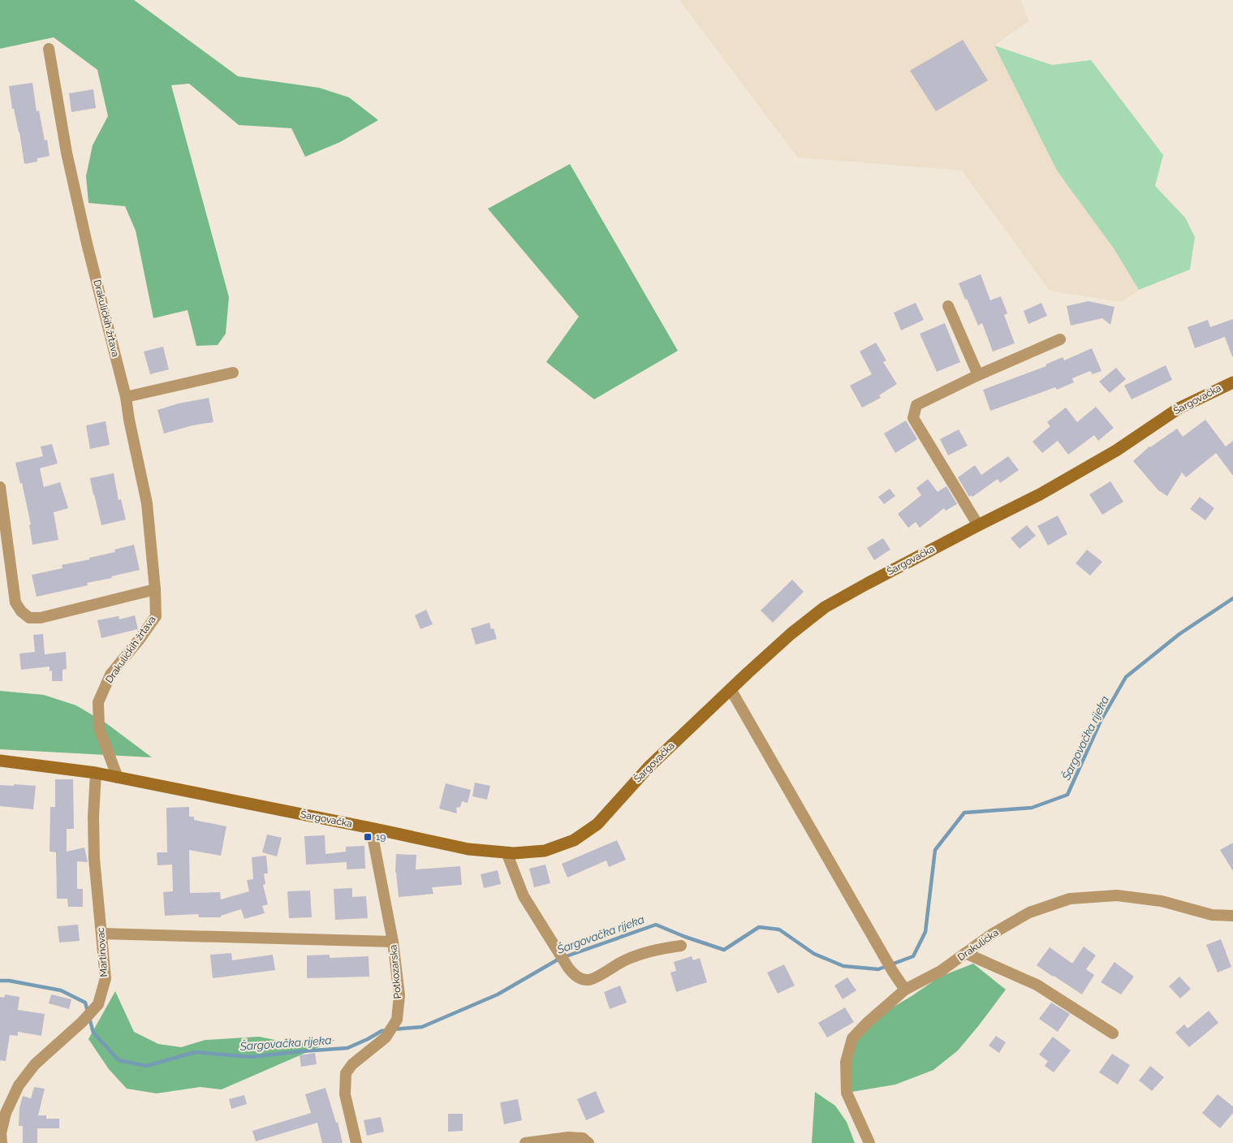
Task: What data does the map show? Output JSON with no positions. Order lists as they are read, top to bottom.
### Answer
{
  "streets": {
    "street": [
      "Drakulićkih žrtava",
      "Šargovačka",
      "Drakulićka",
      "Martinovac",
      "Potkozarska"
    ]
  },
  "crossings": [
    ["Drakulićkih žrtava", "Šargovačka"],
    ["Šargovačka", "Martinovac"],
    ["Šargovačka", "Potkozarska"]
  ],
  "water": ["Šargovačka rijeka"],
  "places": {
    "transit": ["19"]
  }
}
